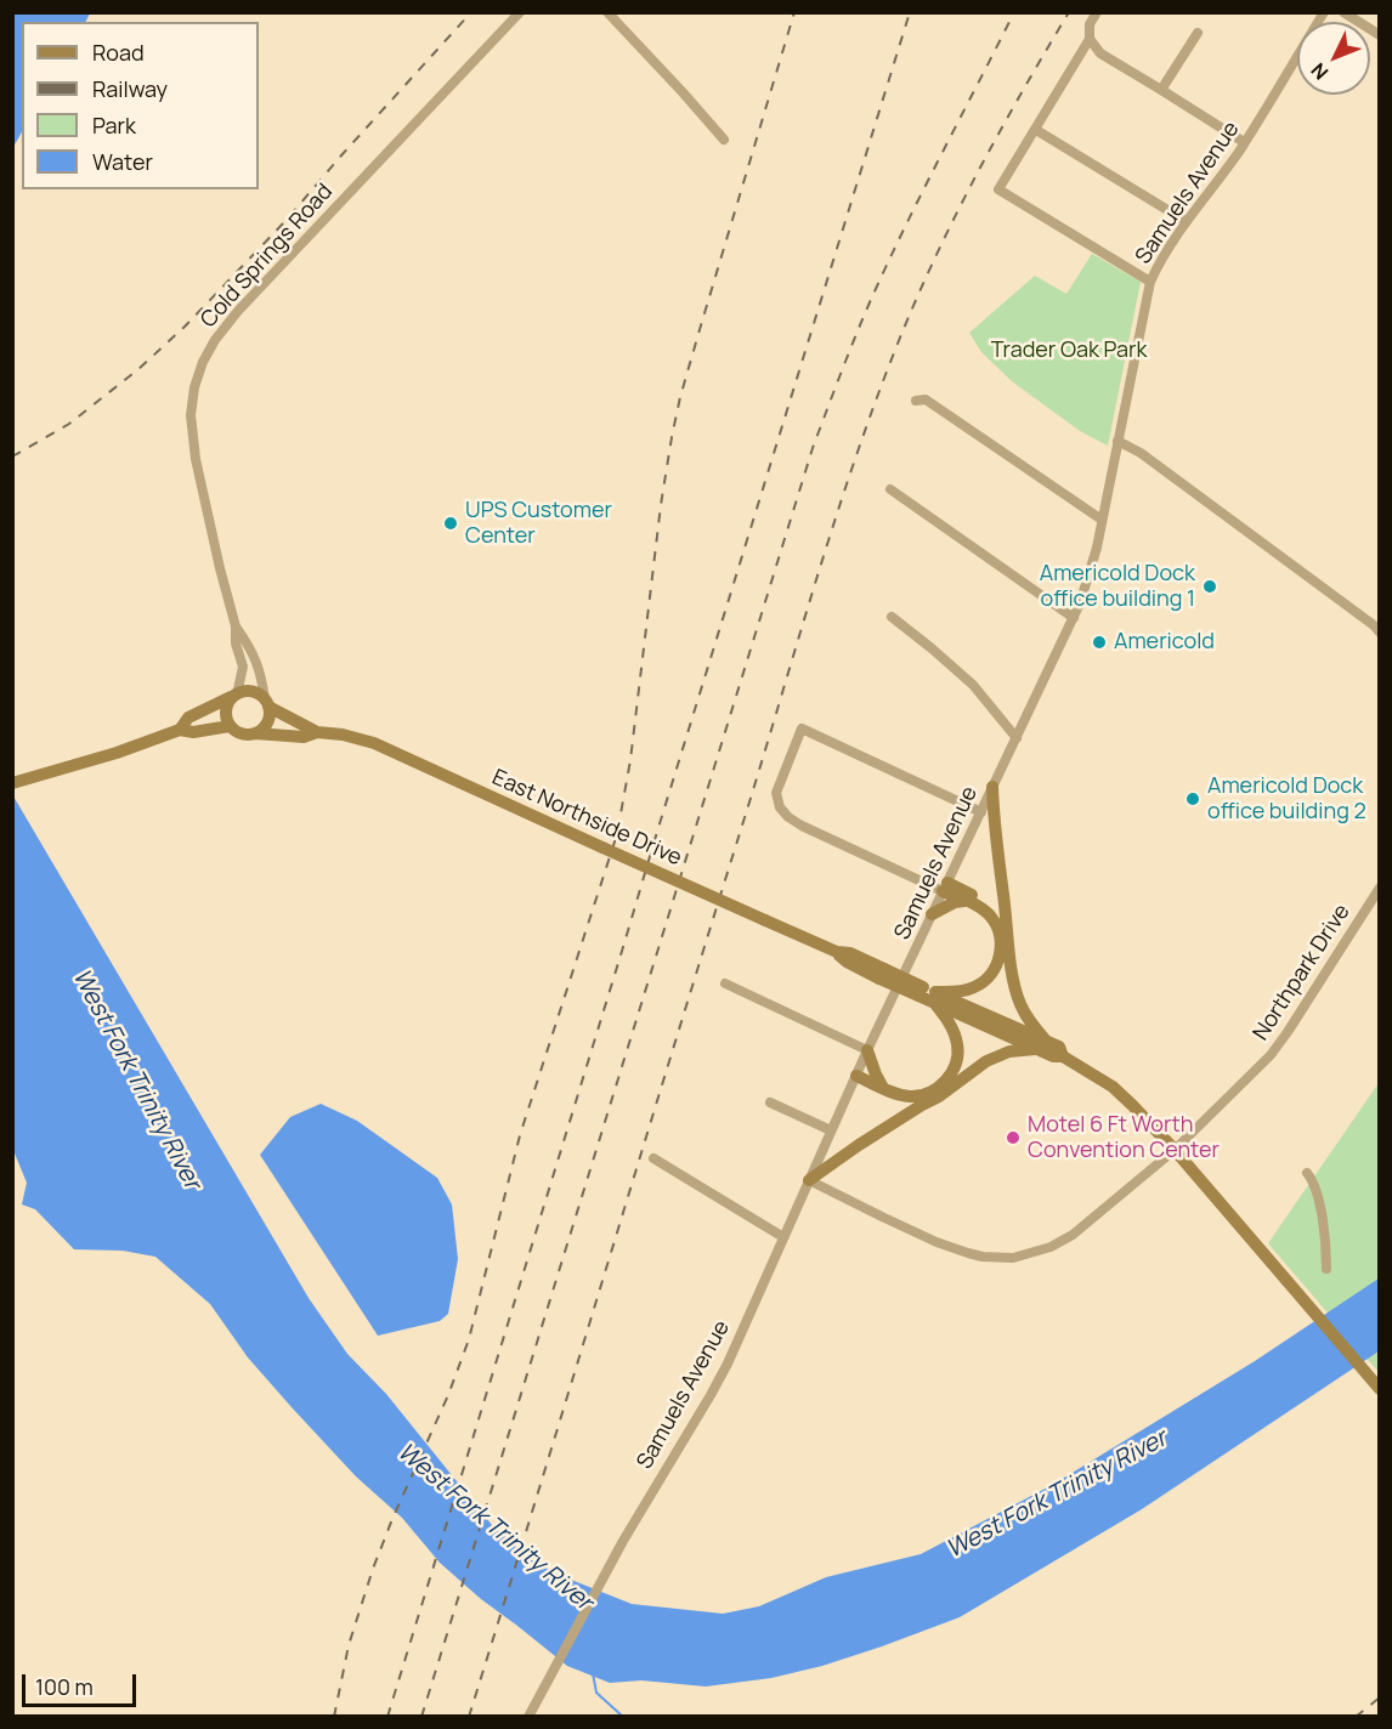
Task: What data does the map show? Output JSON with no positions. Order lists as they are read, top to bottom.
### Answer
{
  "streets": {
    "street": [
      "Samuels Avenue",
      "Cold Springs Road",
      "East Northside Drive",
      "Northpark Drive"
    ]
  },
  "crossings": [
    ["Samuels Avenue", "Northpark Drive"],
    ["Cold Springs Road", "East Northside Drive"],
    ["East Northside Drive", "Northpark Drive"]
  ],
  "water": ["West Fork Trinity River"],
  "parks": ["Trader Oak Park"],
  "places": [
    "UPS Customer Center",
    "Americold Dock office building 1",
    "Americold",
    "Americold Dock office building 2",
    "Motel 6 Ft Worth Convention Center"
  ],
  "legend": [
    "Road",
    "Railway",
    "Park",
    "Water"
  ],
  "scale_bar": "100 m",
  "north": "bottom left"
}
